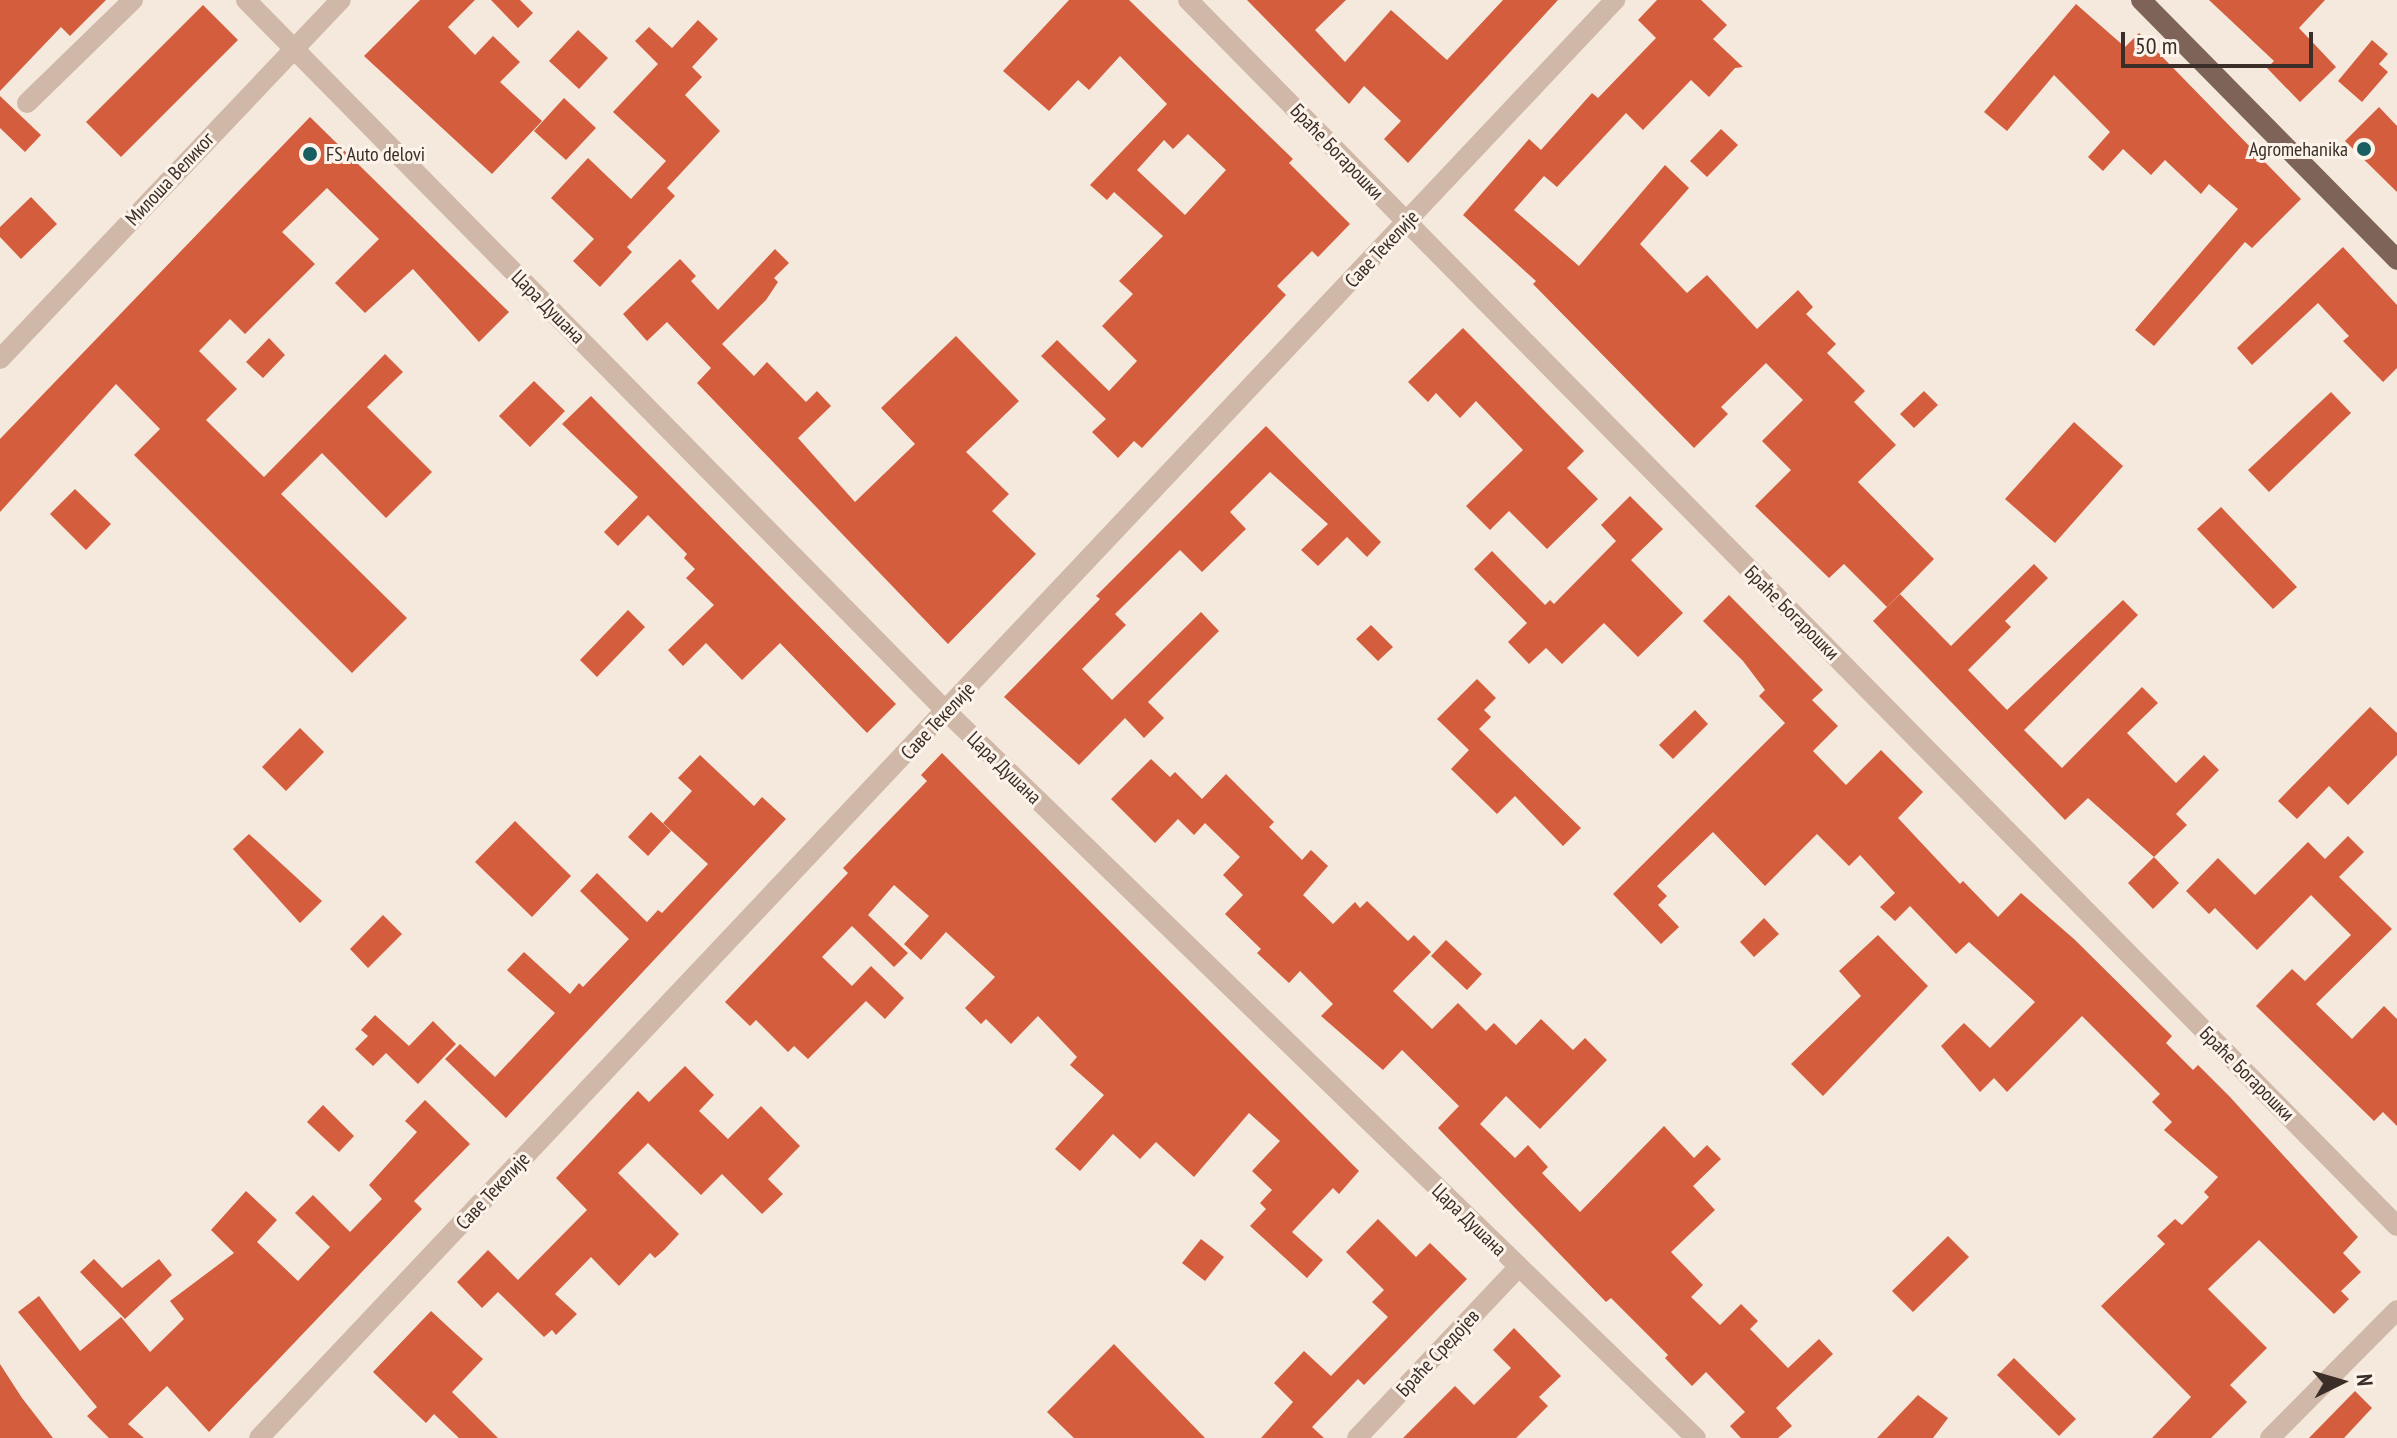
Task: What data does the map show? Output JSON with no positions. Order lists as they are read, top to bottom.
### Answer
{
  "streets": {
    "street": [
      "Браће Богарошки",
      "Милоша Великог",
      "Саве Текелије",
      "Цара Душана",
      "Браће Средојев"
    ]
  },
  "crossings": [
    ["Браће Богарошки", "Саве Текелије"],
    ["Милоша Великог", "Цара Душана"],
    ["Саве Текелије", "Цара Душана"],
    ["Цара Душана", "Браће Средојев"]
  ],
  "places": ["Agromehanika", "FS Auto delovi"],
  "scale_bar": "50 m",
  "north": "right"
}
